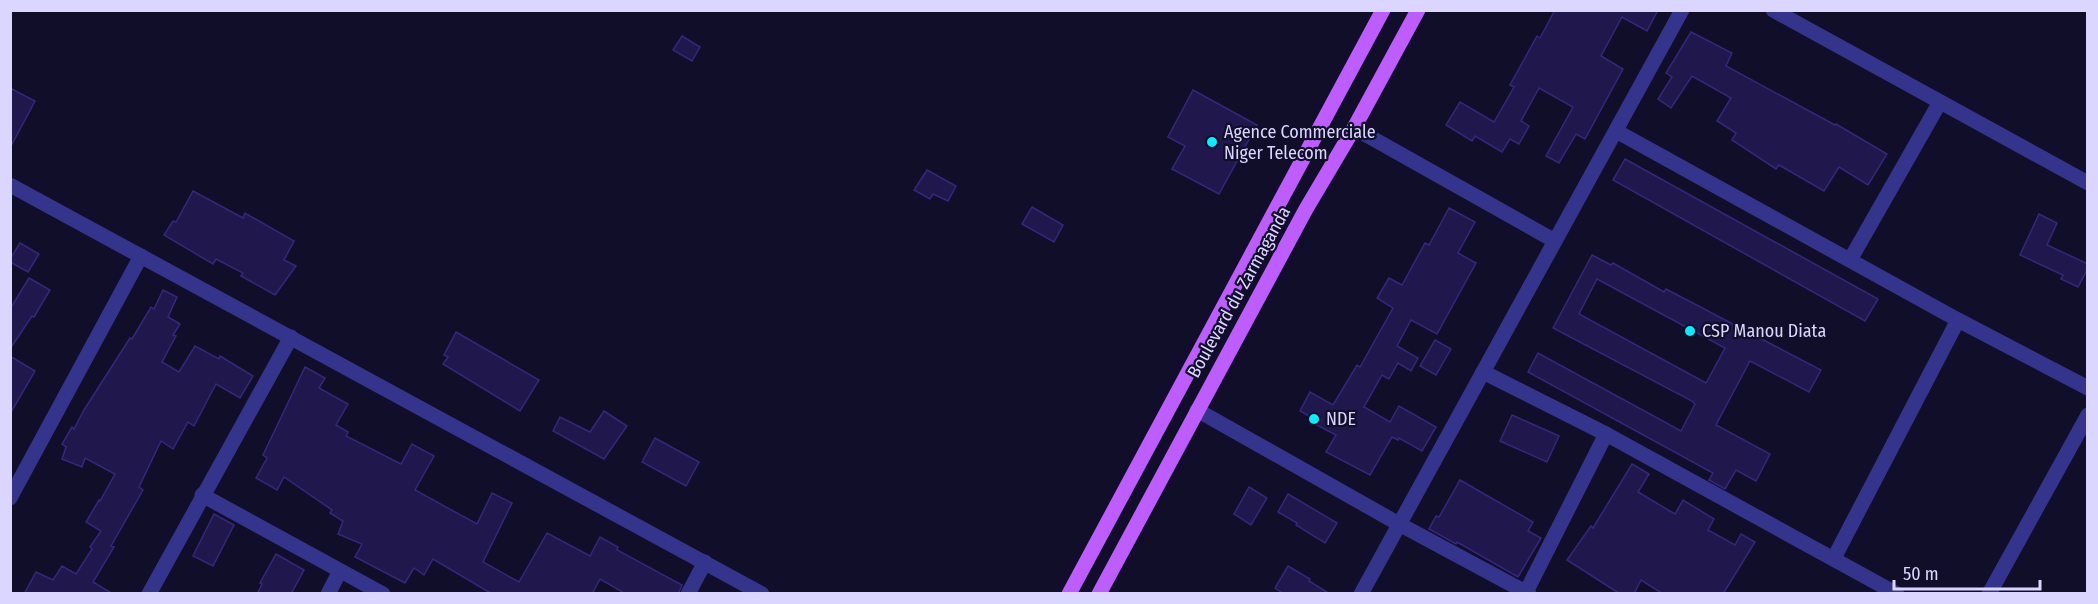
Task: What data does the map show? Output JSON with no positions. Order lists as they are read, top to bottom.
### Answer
{
  "streets": {
    "main road": ["Boulevard du Zarmaganda"]
  },
  "places": ["Agence Commerciale Niger Telecom", "CSP Manou Diata", "NDE"],
  "scale_bar": "50 m"
}
